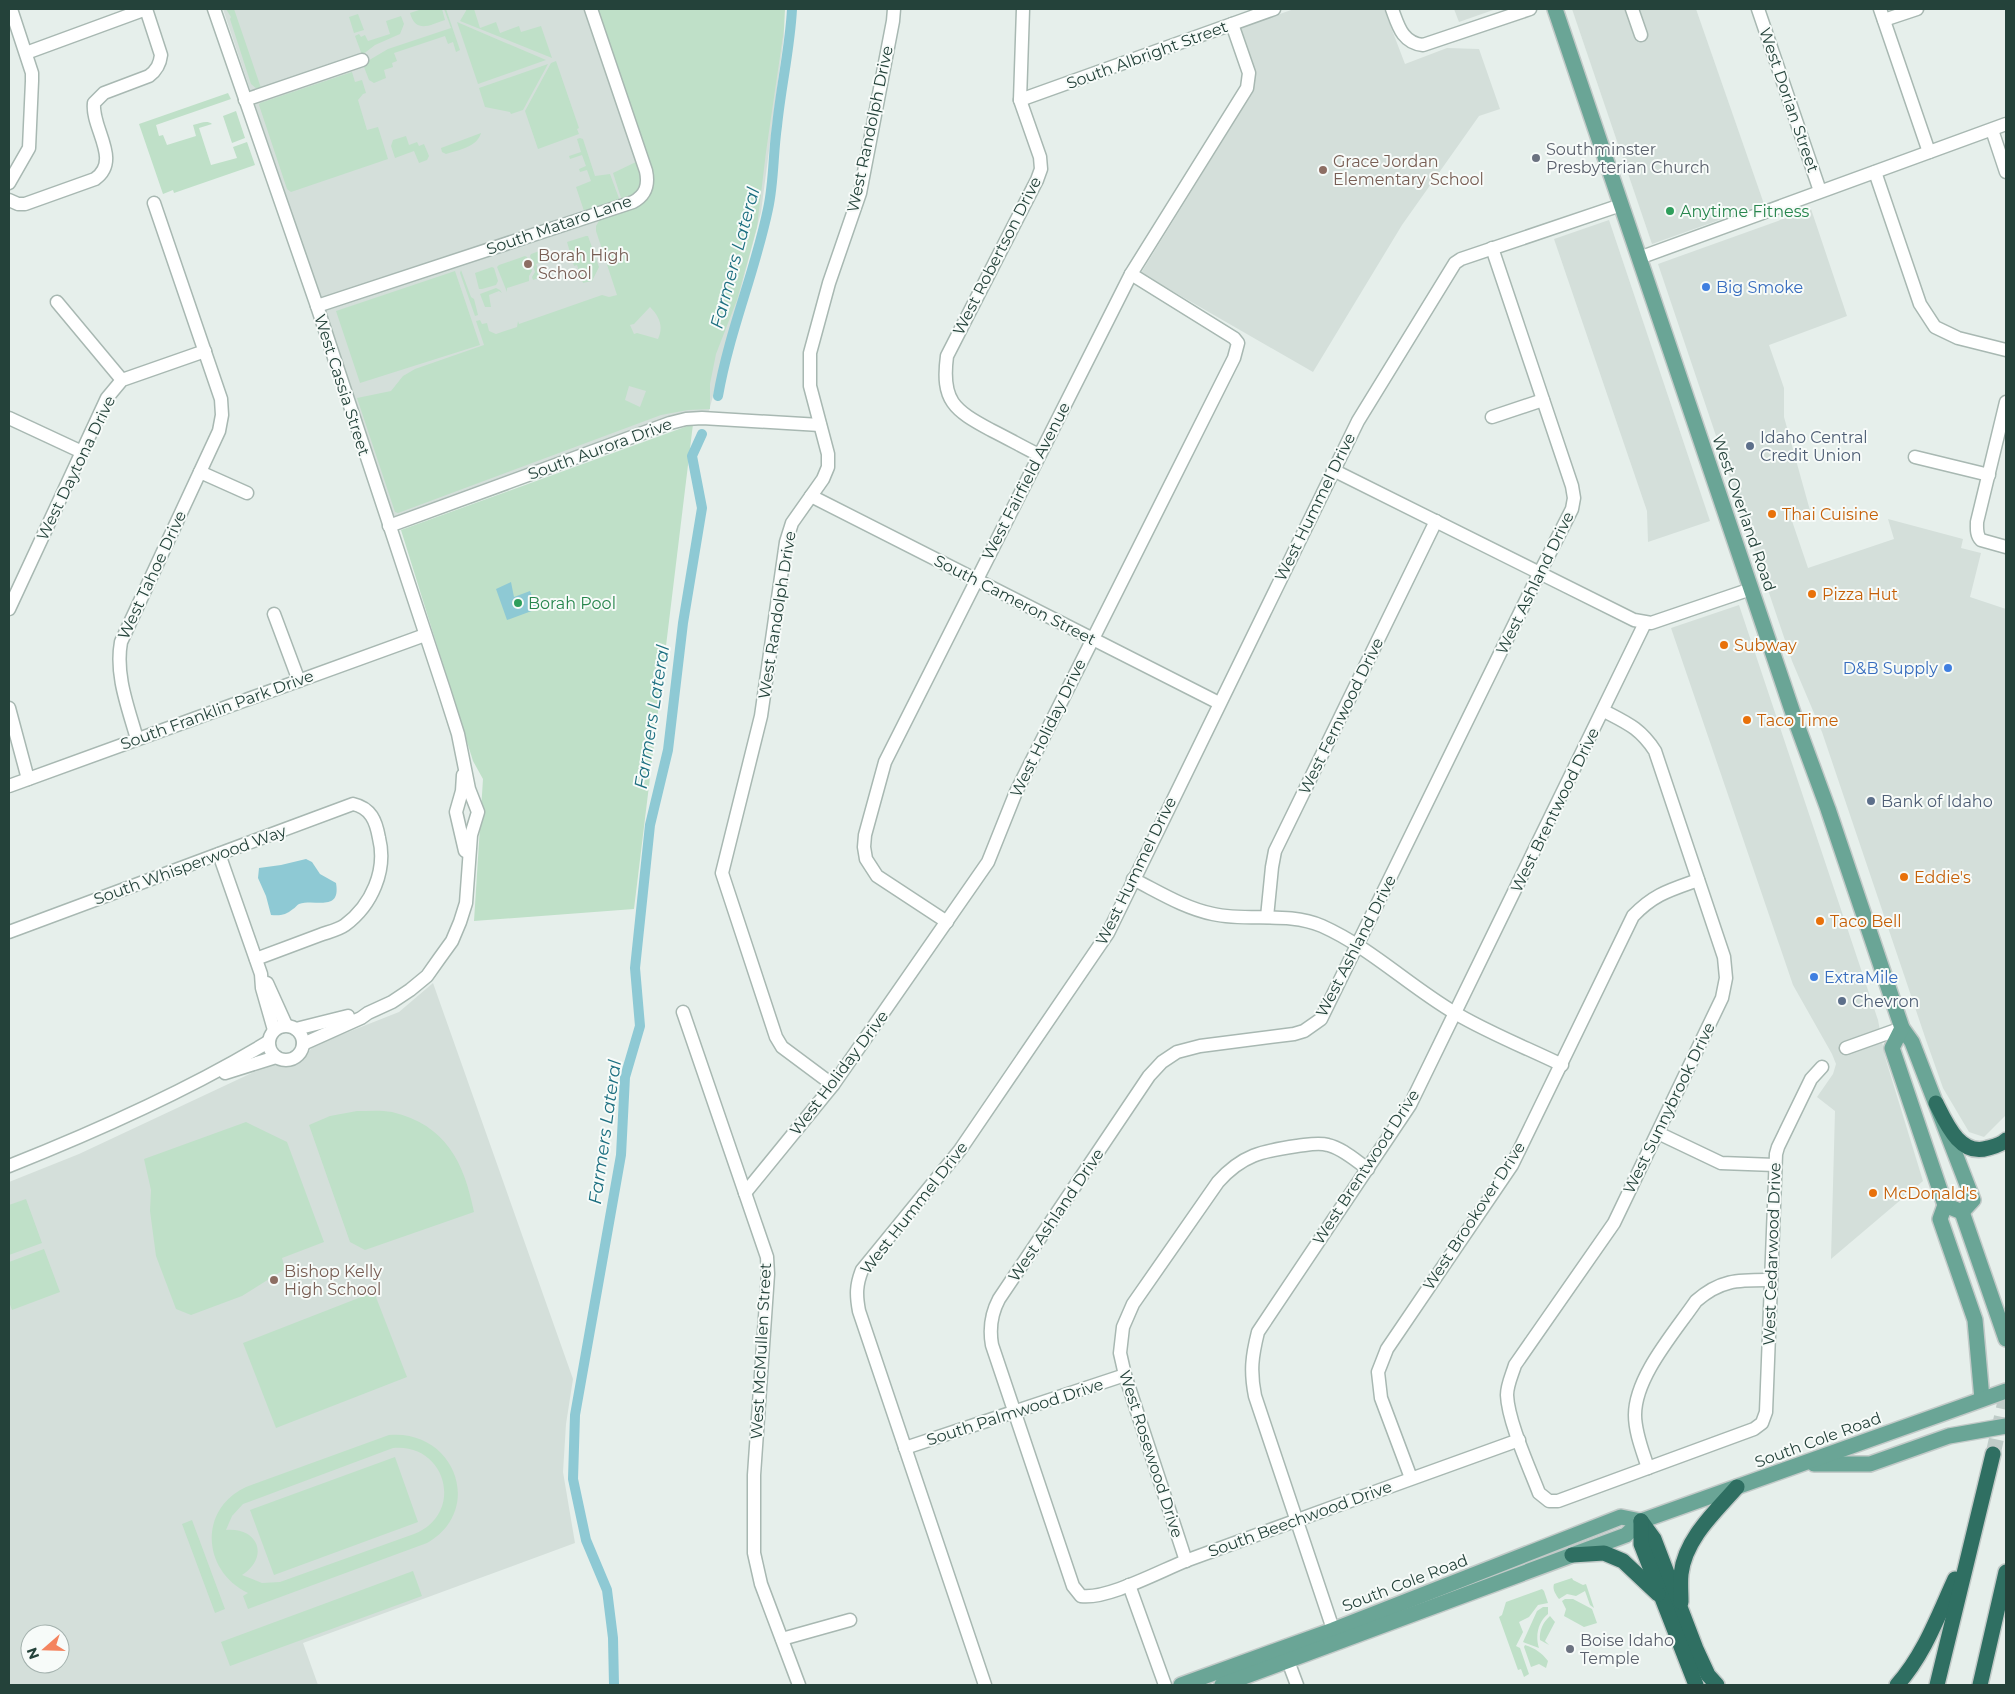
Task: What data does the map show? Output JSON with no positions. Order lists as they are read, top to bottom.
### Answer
{
  "streets": {
    "main road": ["West Overland Road", "South Cole Road"],
    "street": [
      "South Albright Street",
      "West Dorian Street",
      "West Randolph Drive",
      "South Mataro Lane",
      "West Robertson Drive",
      "West Cassia Street",
      "South Aurora Drive",
      "West Daytona Drive",
      "West Fairfield Avenue",
      "West Hummel Drive",
      "West Tahoe Drive",
      "West Ashland Drive",
      "South Cameron Street",
      "South Franklin Park Drive",
      "West Fernwood Drive",
      "West Holiday Drive",
      "West Brentwood Drive",
      "South Whisperwood Way",
      "West Sunnybrook Drive",
      "West Brookover Drive",
      "West Cedarwood Drive",
      "West McMullen Street",
      "South Palmwood Drive",
      "West Rosewood Drive",
      "South Beechwood Drive"
    ]
  },
  "crossings": [
    ["South Albright Street", "West Robertson Drive"],
    ["South Albright Street", "West Fairfield Avenue"],
    ["West Randolph Drive", "South Aurora Drive"],
    ["West Randolph Drive", "South Cameron Street"],
    ["West Randolph Drive", "West Holiday Drive"],
    ["South Mataro Lane", "West Cassia Street"],
    ["West Robertson Drive", "West Fairfield Avenue"],
    ["West Cassia Street", "South Aurora Drive"],
    ["West Cassia Street", "South Franklin Park Drive"],
    ["West Daytona Drive", "West Tahoe Drive"],
    ["West Fairfield Avenue", "South Cameron Street"],
    ["West Fairfield Avenue", "West Holiday Drive"],
    ["West Hummel Drive", "West Overland Road"],
    ["West Hummel Drive", "West Ashland Drive"],
    ["West Hummel Drive", "South Cameron Street"],
    ["West Hummel Drive", "South Palmwood Drive"],
    ["West Tahoe Drive", "South Franklin Park Drive"],
    ["West Ashland Drive", "South Palmwood Drive"],
    ["West Ashland Drive", "South Beechwood Drive"],
    ["South Cameron Street", "West Holiday Drive"],
    ["West Holiday Drive", "West McMullen Street"],
    ["West Brentwood Drive", "West Sunnybrook Drive"],
    ["West Brentwood Drive", "South Cole Road"],
    ["West Brentwood Drive", "West Rosewood Drive"],
    ["West Brentwood Drive", "South Beechwood Drive"],
    ["West Sunnybrook Drive", "West Brookover Drive"],
    ["West Sunnybrook Drive", "West Cedarwood Drive"],
    ["West Sunnybrook Drive", "South Beechwood Drive"],
    ["West Brookover Drive", "South Beechwood Drive"],
    ["South Palmwood Drive", "West Rosewood Drive"],
    ["West Rosewood Drive", "South Beechwood Drive"]
  ],
  "water": ["Farmers Lateral"],
  "places": [
    "Southminster Presbyterian Church",
    "Grace Jordan Elementary School",
    "Anytime Fitness",
    "Borah High School",
    "Big Smoke",
    "Idaho Central Credit Union",
    "Thai Cuisine",
    "Pizza Hut",
    "Borah Pool",
    "Subway",
    "D&B Supply",
    "Taco Time",
    "Bank of Idaho",
    "Eddie's",
    "Taco Bell",
    "ExtraMile",
    "Chevron",
    "McDonald's",
    "Bishop Kelly High School",
    "Boise Idaho Temple"
  ],
  "north": "left"
}
